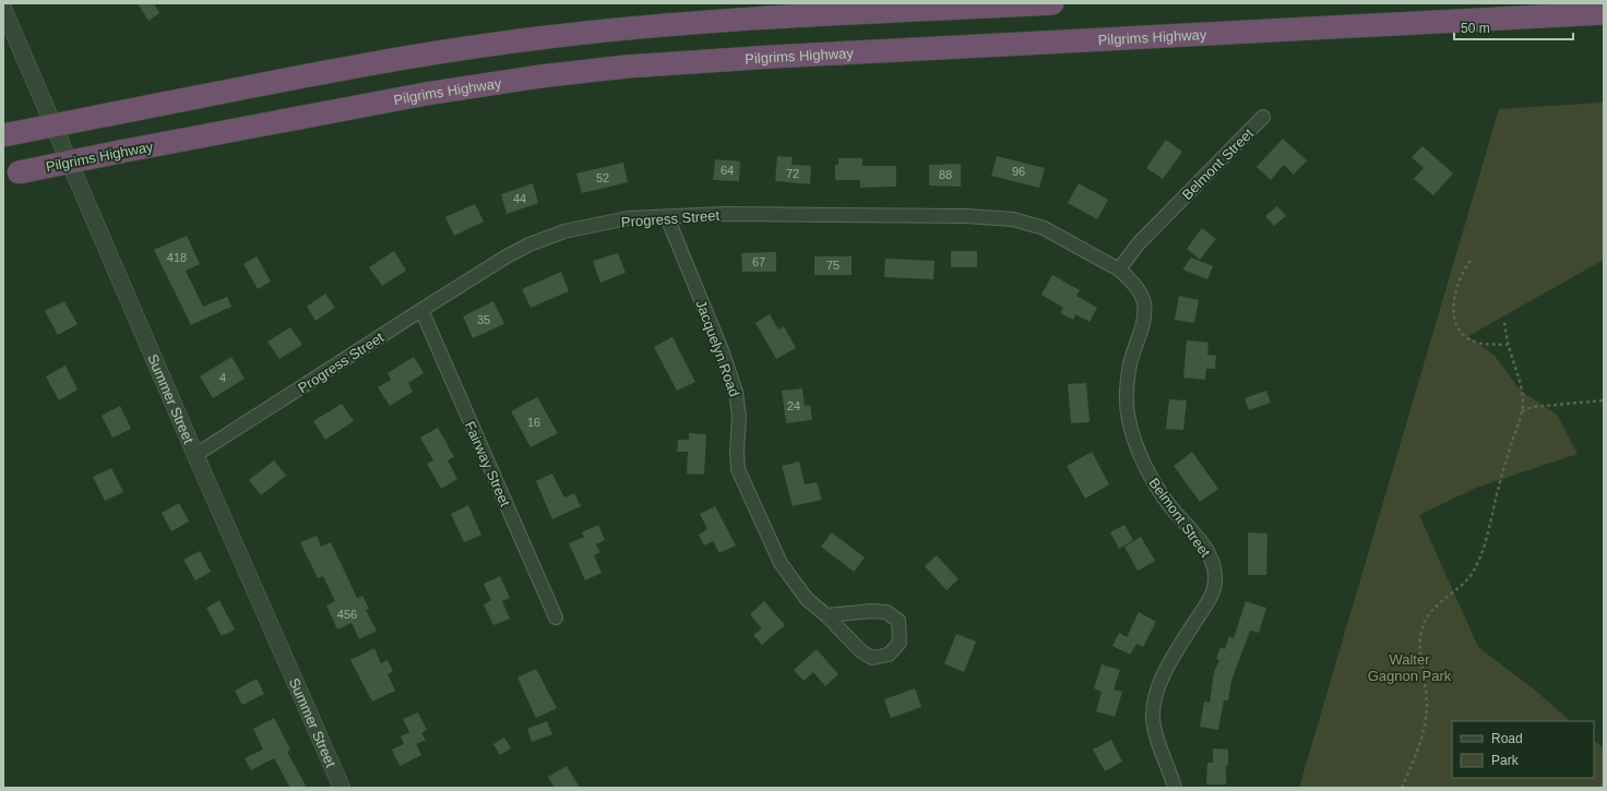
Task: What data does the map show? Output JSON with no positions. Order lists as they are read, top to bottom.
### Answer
{
  "streets": {
    "highway": ["Pilgrims Highway"],
    "street": [
      "Belmont Street",
      "Progress Street",
      "Jacquelyn Road",
      "Summer Street",
      "Fairway Street"
    ]
  },
  "crossings": [
    ["Belmont Street", "Progress Street"],
    ["Progress Street", "Jacquelyn Road"],
    ["Progress Street", "Summer Street"],
    ["Progress Street", "Fairway Street"]
  ],
  "parks": ["Walter Gagnon Park"],
  "house_numbers": [
    "64",
    "96",
    "72",
    "88",
    "52",
    "44",
    "418",
    "67",
    "75",
    "35",
    "4",
    "24",
    "16",
    "456"
  ],
  "legend": ["Road", "Park"],
  "scale_bar": "50 m"
}
